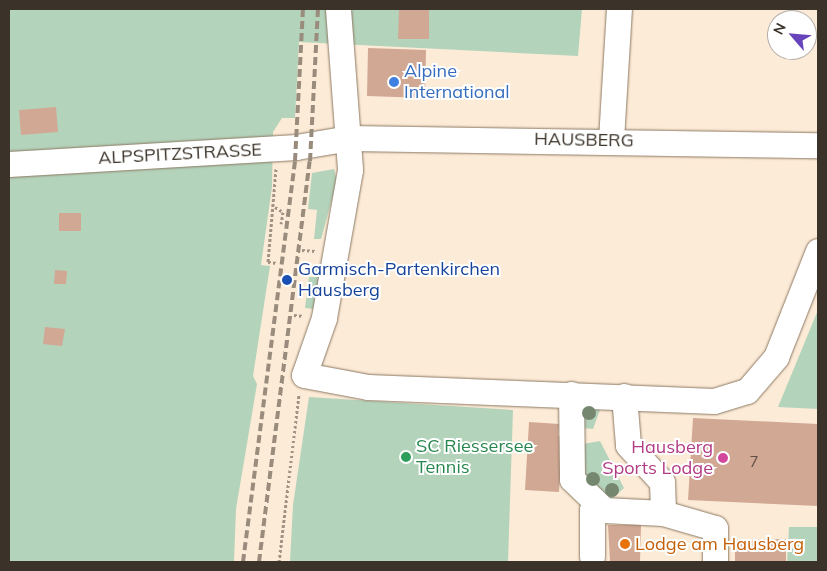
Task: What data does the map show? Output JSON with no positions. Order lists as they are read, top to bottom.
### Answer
{
  "streets": {
    "street": ["HAUSBERG", "ALPSPITZSTRASSE"]
  },
  "crossings": [
    ["HAUSBERG", "ALPSPITZSTRASSE"]
  ],
  "places": [
    "Alpine International",
    "Garmisch-Partenkirchen Hausberg",
    "SC Riessersee Tennis",
    "Hausberg Sports Lodge",
    "Lodge am Hausberg"
  ],
  "house_numbers": ["7"],
  "north": "top left"
}
